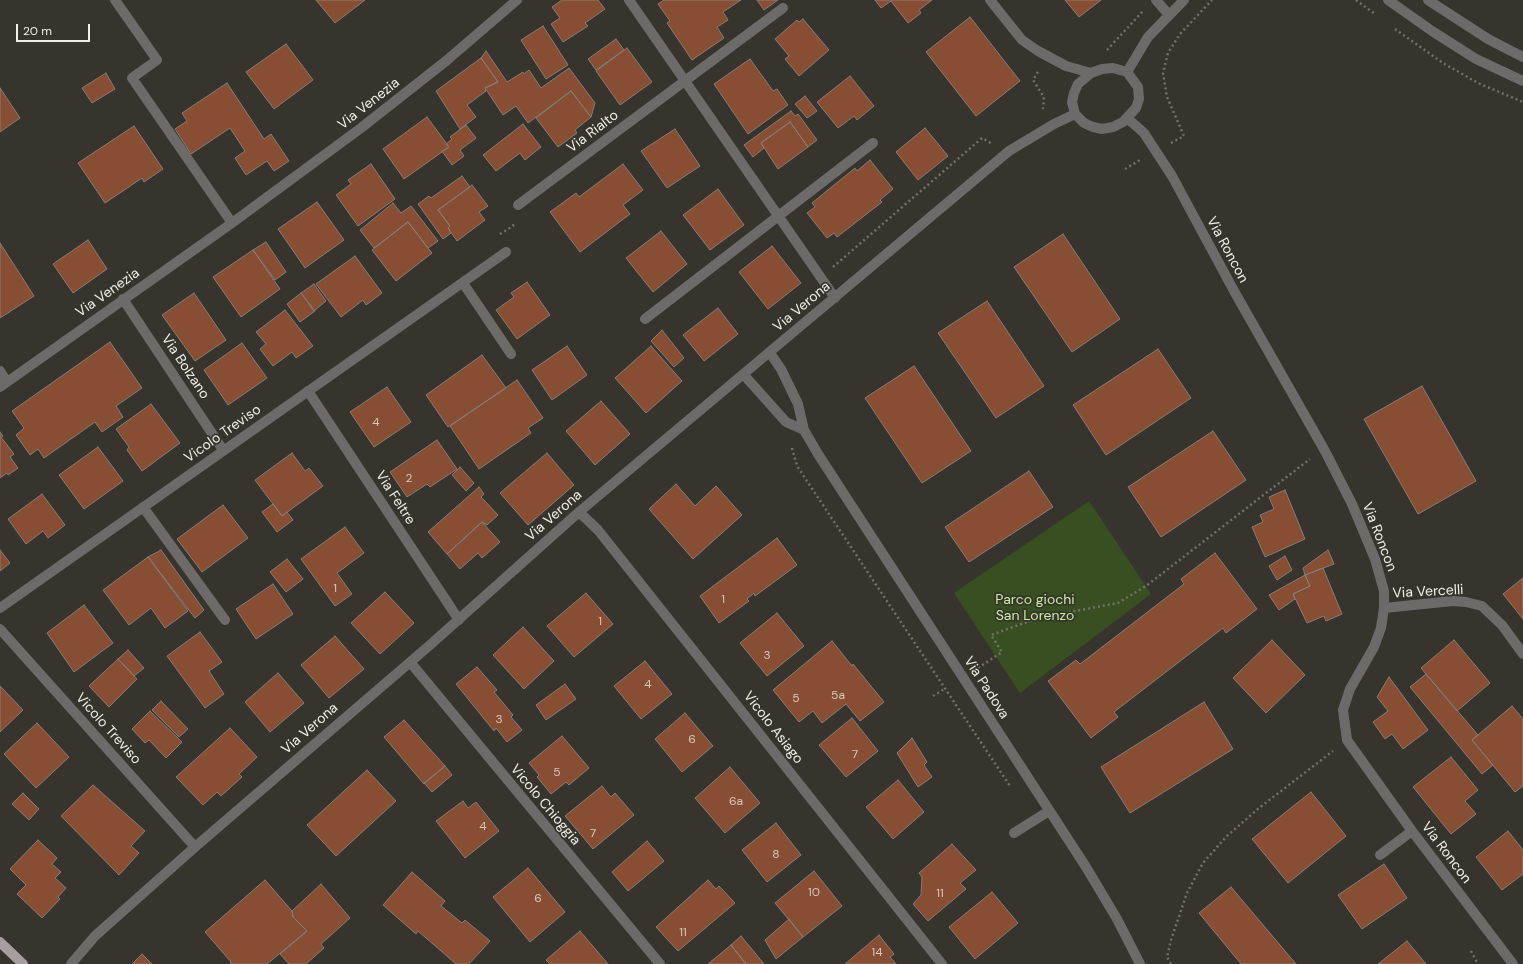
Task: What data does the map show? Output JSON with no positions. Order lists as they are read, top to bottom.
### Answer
{
  "streets": {
    "street": [
      "Via Venezia",
      "Via Rialto",
      "Via Roncon",
      "Via Verona",
      "Via Bolzano",
      "Vicolo Treviso",
      "Via Feltre",
      "Via Vercelli",
      "Via Padova",
      "Vicolo Asiago",
      "Vicolo Chioggia"
    ]
  },
  "crossings": [
    ["Via Venezia", "Via Bolzano"],
    ["Via Roncon", "Via Verona"],
    ["Via Roncon", "Via Vercelli"],
    ["Via Verona", "Vicolo Treviso"],
    ["Via Verona", "Via Feltre"],
    ["Via Verona", "Via Padova"],
    ["Via Verona", "Vicolo Asiago"],
    ["Via Verona", "Vicolo Chioggia"],
    ["Via Bolzano", "Vicolo Treviso"],
    ["Vicolo Treviso", "Via Feltre"]
  ],
  "parks": ["Parco giochi San Lorenzo"],
  "house_numbers": [
    "4",
    "2",
    "1",
    "1",
    "1",
    "3",
    "4",
    "5a",
    "5",
    "3",
    "6",
    "7",
    "5",
    "6a",
    "4",
    "7",
    "8",
    "10",
    "11",
    "6",
    "11",
    "14"
  ],
  "scale_bar": "20 m"
}
